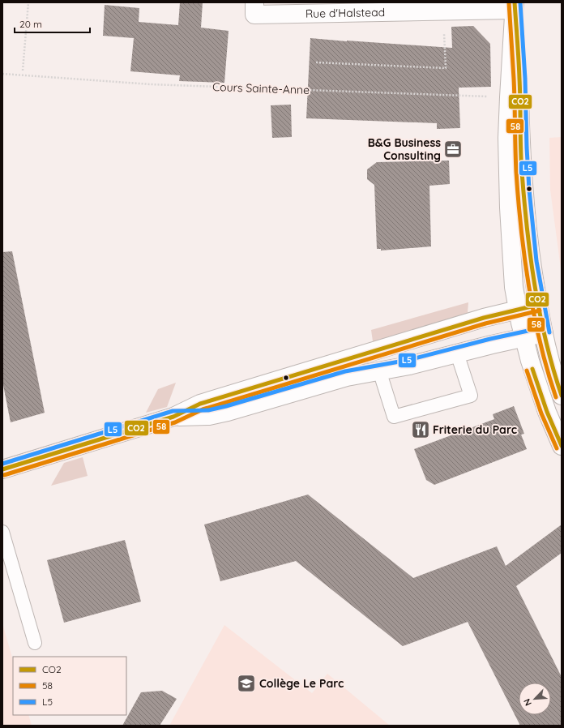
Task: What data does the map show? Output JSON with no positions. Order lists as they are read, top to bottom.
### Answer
{
  "streets": {
    "street": ["Rue d'Halstead"],
    "path": ["Cours Sainte-Anne"]
  },
  "places": {
    "office": ["B&G Business Consulting"],
    "restaurant": ["Friterie du Parc"],
    "school or university": ["Collège Le Parc"]
  },
  "lines": ["transit line CO2", "transit line 58", "transit line L5"],
  "legend": ["CO2", "58", "L5"],
  "scale_bar": "20 m",
  "north": "bottom left"
}
